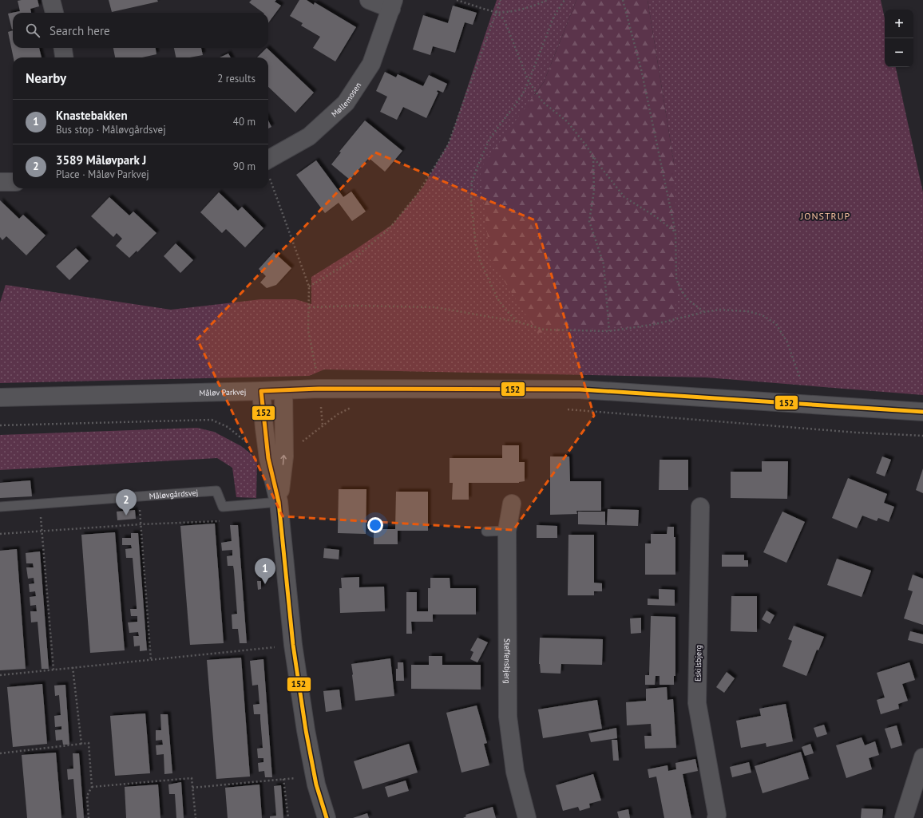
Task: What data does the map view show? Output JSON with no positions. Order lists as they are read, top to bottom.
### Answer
{
  "streets": {
    "street": [
      "Møllemosen",
      "Måløv Parkvej",
      "Steffensbjerg",
      "Eskilsbjerg"
    ],
    "lane": ["Måløvgårdsvej"]
  },
  "districts": ["JONSTRUP"],
  "lines": ["transit line 152"],
  "page": {
    "map_buttons": ["+", "−"],
    "search": "Search here",
    "heading": ["Nearby", "2 results"],
    "list": [
      {
        "mark": "1",
        "name": "Knastebakken",
        "note": "Bus stop · Måløvgårdsvej",
        "value": "40 m"
      },
      {
        "mark": "2",
        "name": "3589 Måløvpark J",
        "note": "Place · Måløv Parkvej",
        "value": "90 m"
      }
    ],
    "pins": ["2", "1"]
  }
}
